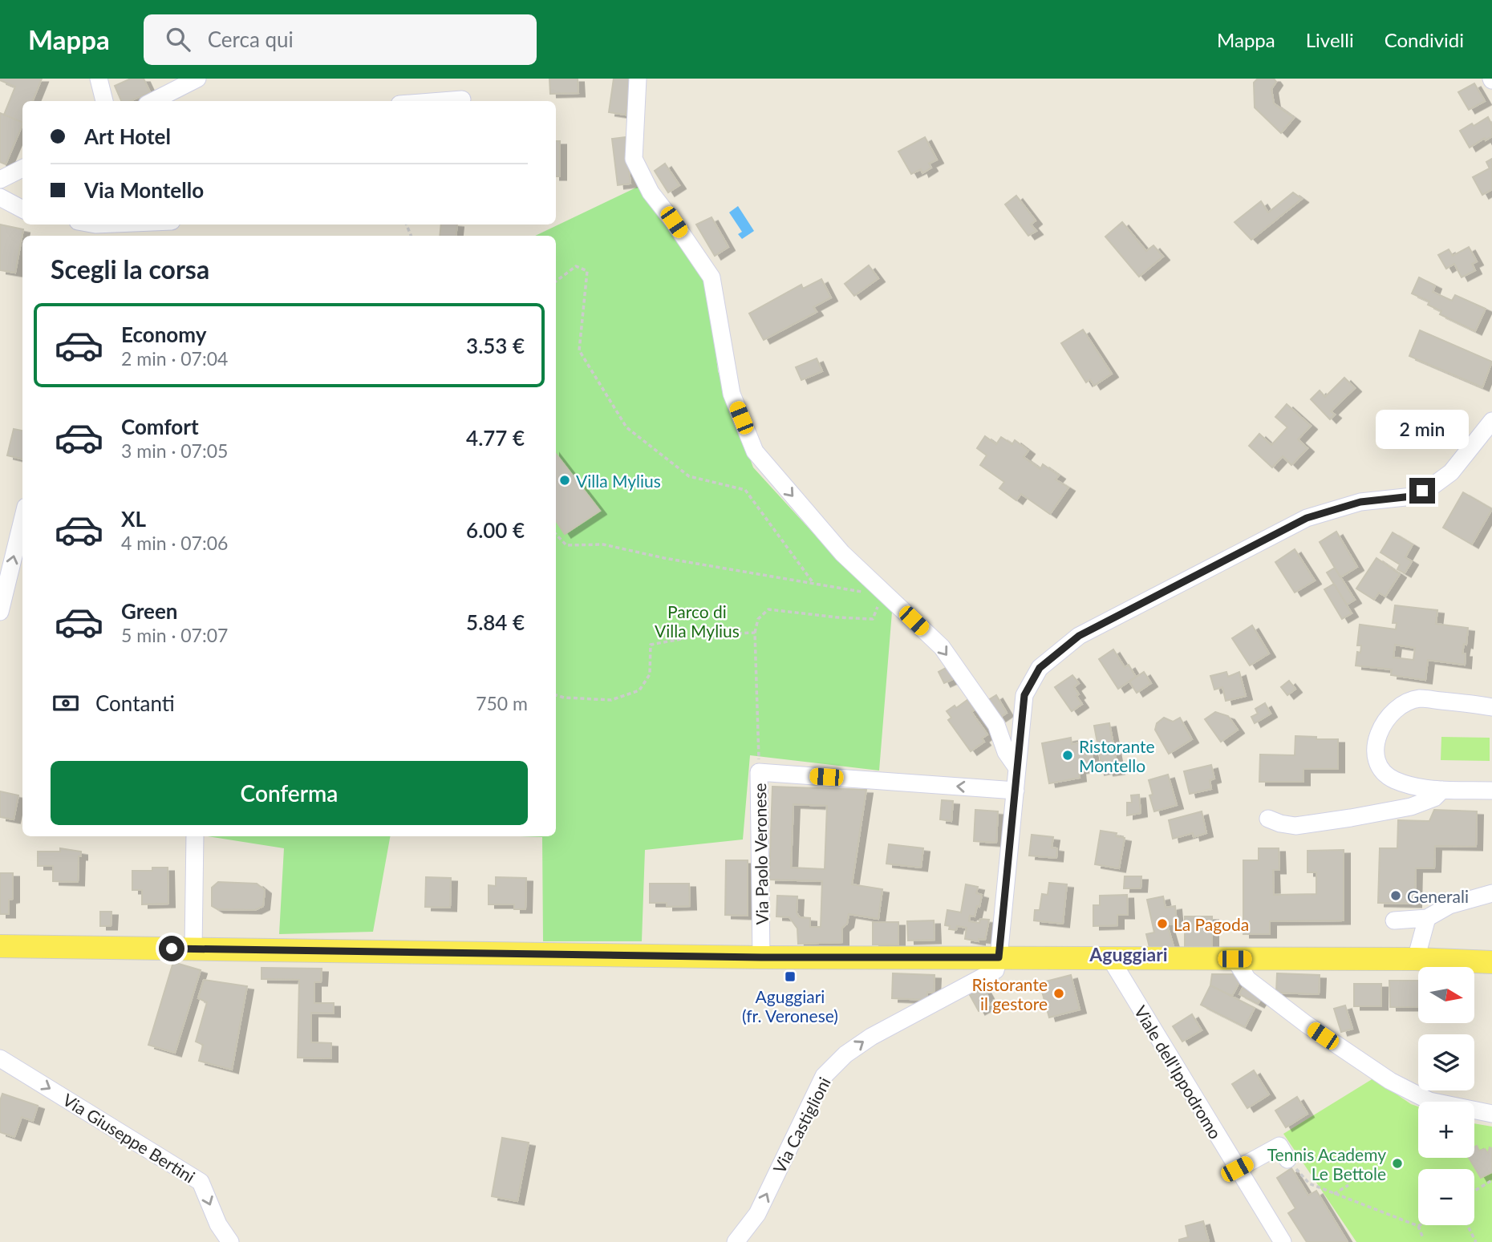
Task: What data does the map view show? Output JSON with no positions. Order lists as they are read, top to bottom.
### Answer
{
  "streets": {
    "street": [
      "Via Paolo Veronese",
      "Viale dell'Ippodromo",
      "Via Castiglioni",
      "Via Giuseppe Bertini"
    ]
  },
  "one_way": ["Via Paolo Veronese", "Via Castiglioni", "Via Giuseppe Bertini"],
  "districts": ["Aguggiari"],
  "parks": ["Parco di Villa Mylius"],
  "places": {
    "other": [
      "Villa Mylius",
      "Ristorante Montello",
      "Generali",
      "La Pagoda",
      "Ristorante il gestore",
      "Tennis Academy Le Bettole"
    ],
    "transit": ["Aguggiari (fr. Veronese)"]
  },
  "north": "right",
  "page": {
    "header": "Mappa",
    "search": "Cerca qui",
    "nav": ["Mappa", "Livelli", "Condividi"],
    "banner": ["Art Hotel", "Via Montello"],
    "heading": "Scegli la corsa",
    "list": [
      {
        "name": "Economy",
        "note": "2 min · 07:04",
        "value": "3.53 €"
      },
      {
        "name": "Comfort",
        "note": "3 min · 07:05",
        "value": "4.77 €"
      },
      {
        "name": "XL",
        "note": "4 min · 07:06",
        "value": "6.00 €"
      },
      {
        "name": "Green",
        "note": "5 min · 07:07",
        "value": "5.84 €"
      }
    ],
    "bubble": "2 min",
    "pay": ["Contanti", "750 m"],
    "buttons": "Conferma",
    "map_buttons": ["+", "−"]
  }
}
